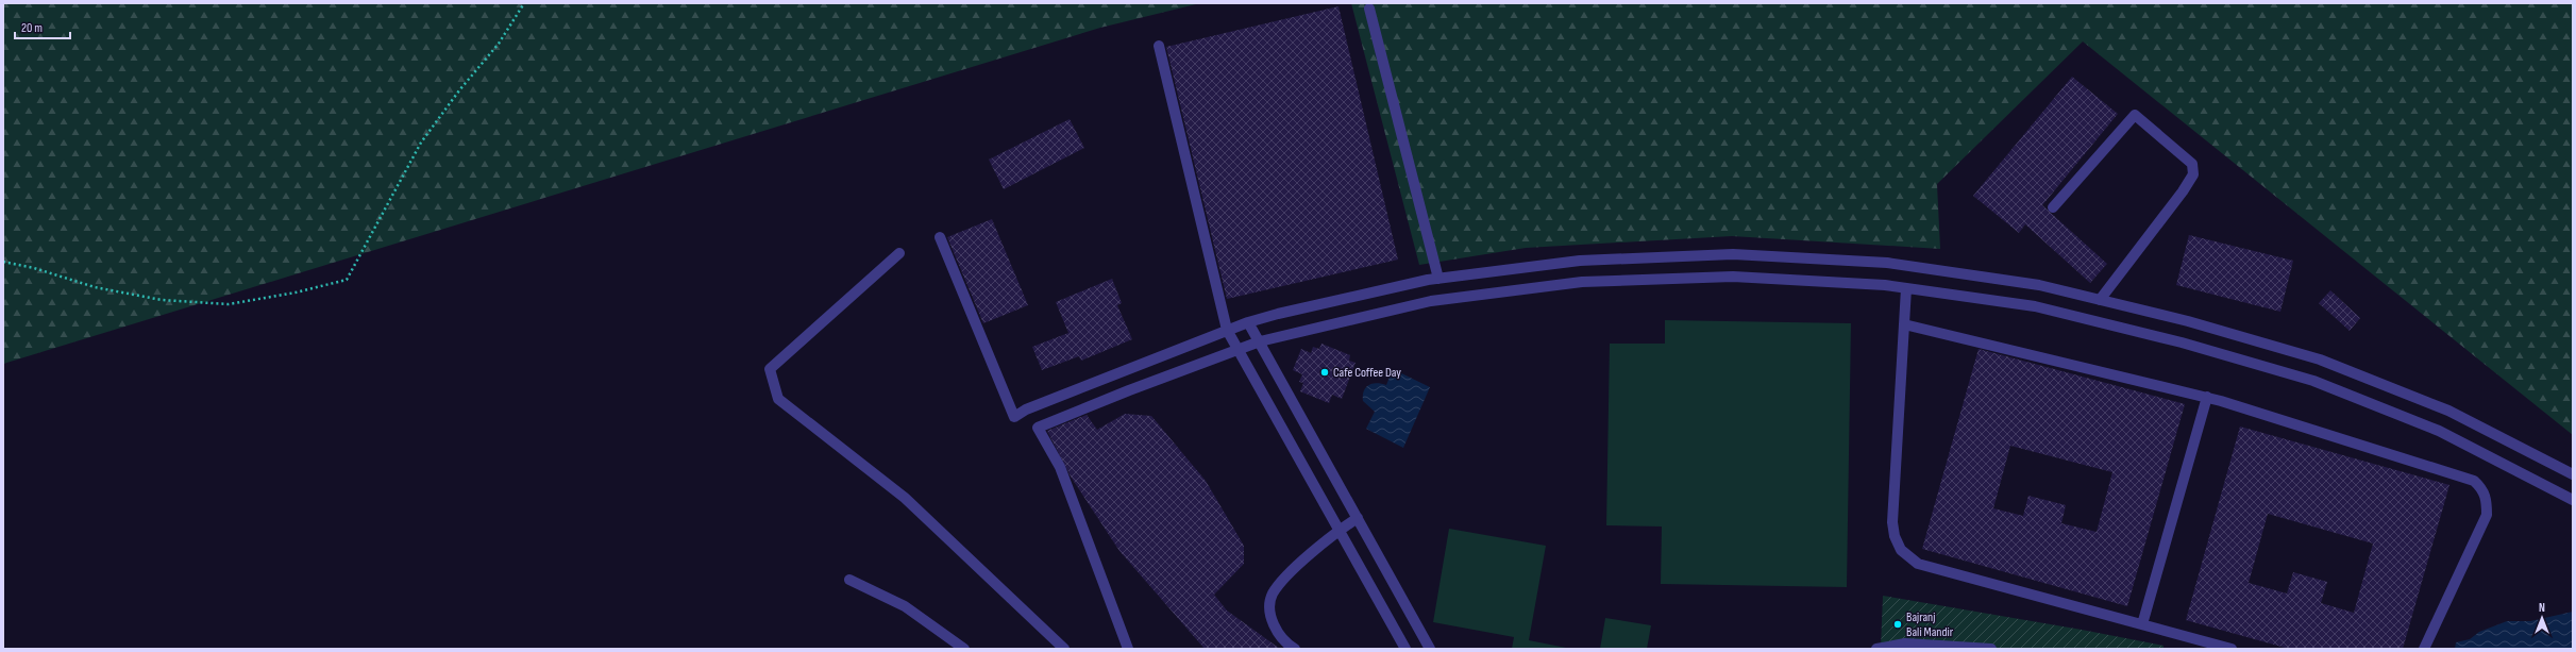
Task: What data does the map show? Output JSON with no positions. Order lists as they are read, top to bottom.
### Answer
{
  "places": ["Cafe Coffee Day", "Bajranj Bali Mandir"],
  "scale_bar": "20 m",
  "north": "top"
}
